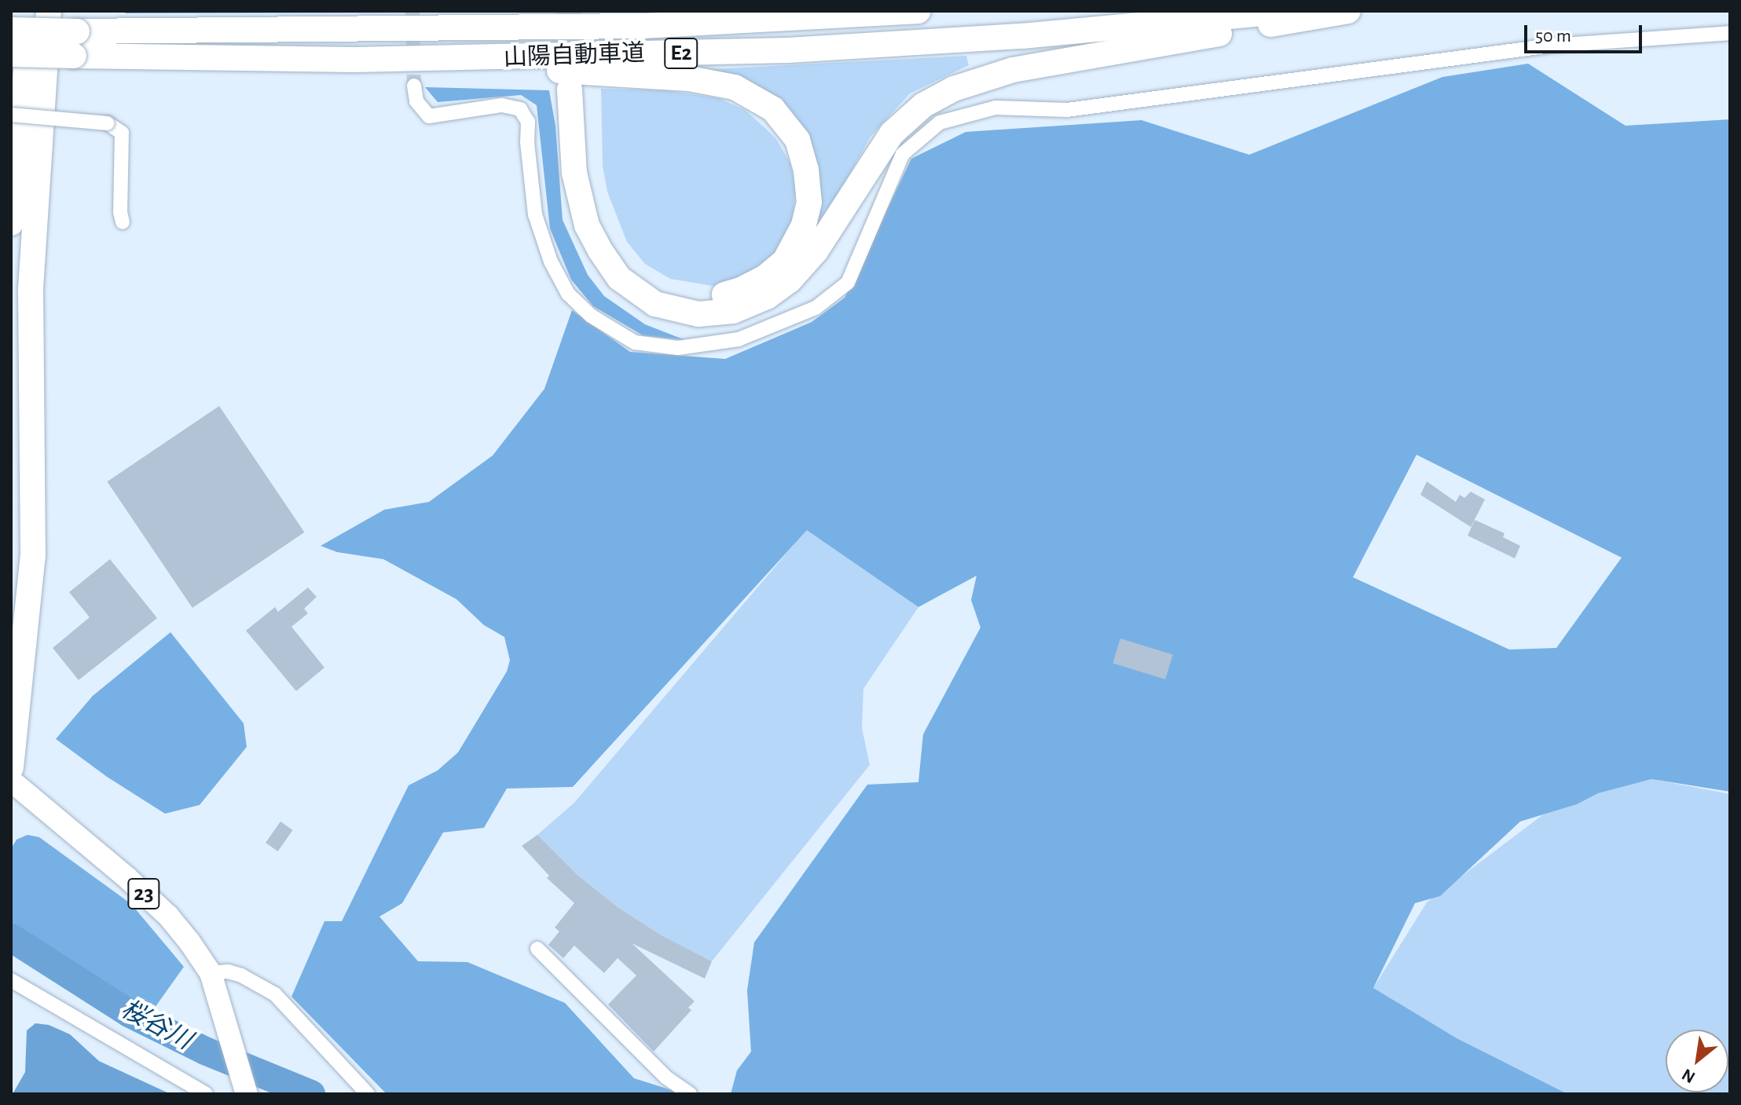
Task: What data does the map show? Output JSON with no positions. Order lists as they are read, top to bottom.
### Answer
{
  "streets": {
    "highway": ["E2", "山陽自動車道"],
    "main road": ["23"]
  },
  "water": ["桜谷川"],
  "scale_bar": "50 m",
  "north": "bottom left"
}
